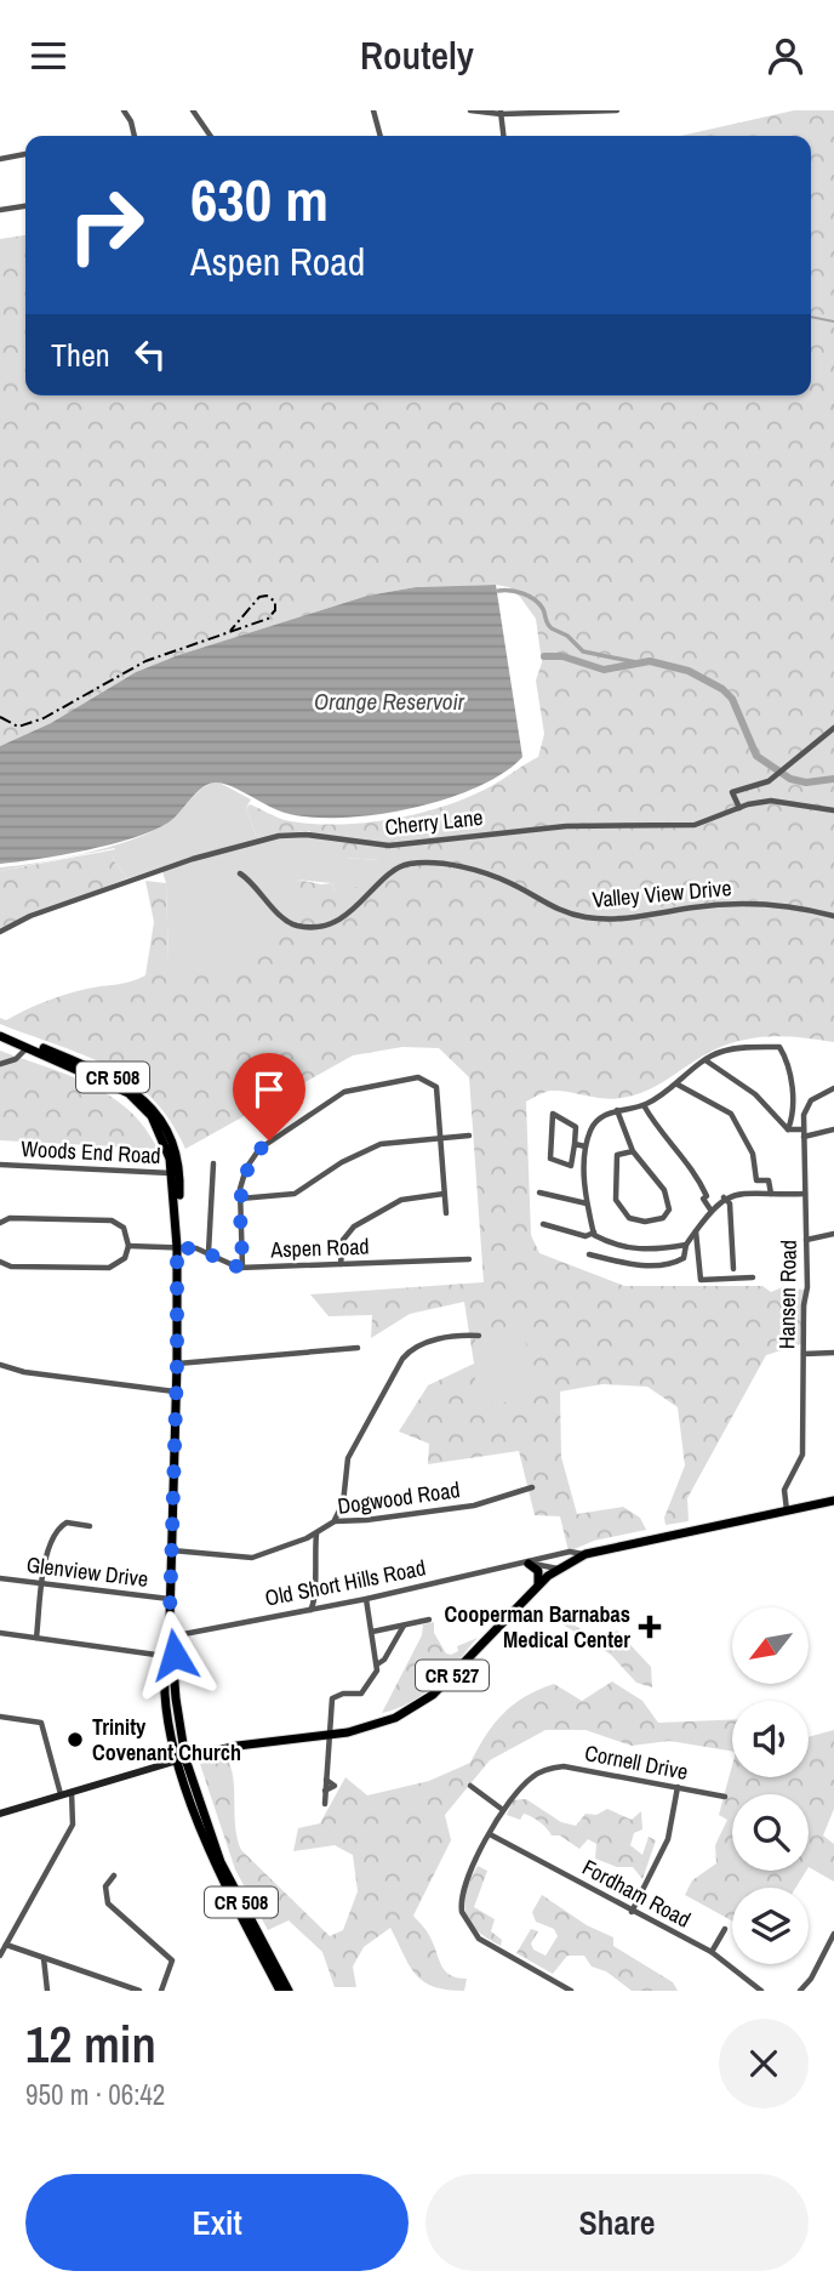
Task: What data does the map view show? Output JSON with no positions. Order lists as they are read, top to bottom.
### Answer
{
  "streets": {
    "main road": ["CR 508", "Old Short Hills Road", "CR 527"],
    "street": [
      "Cherry Lane",
      "Valley View Drive",
      "Woods End Road",
      "Aspen Road",
      "Hansen Road",
      "Dogwood Road",
      "Glenview Drive",
      "Cornell Drive",
      "Fordham Road"
    ]
  },
  "crossings": [
    ["CR 508", "Woods End Road"],
    ["CR 508", "Aspen Road"],
    ["CR 508", "Dogwood Road"],
    ["CR 508", "Glenview Drive"],
    ["CR 508", "Old Short Hills Road"],
    ["CR 508", "CR 527"],
    ["Hansen Road", "Old Short Hills Road"],
    ["Old Short Hills Road", "CR 527"],
    ["Cornell Drive", "Fordham Road"]
  ],
  "water": ["Orange Reservoir"],
  "places": {
    "health": ["Cooperman Barnabas Medical Center"],
    "other": ["Trinity Covenant Church"]
  },
  "north": "bottom left",
  "page": {
    "header": "Routely",
    "turn": ["630 m", "Aspen Road"],
    "then": "Then",
    "heading": ["12 min", "950 m · 06:42"],
    "buttons": ["Exit", "Share"]
  }
}
